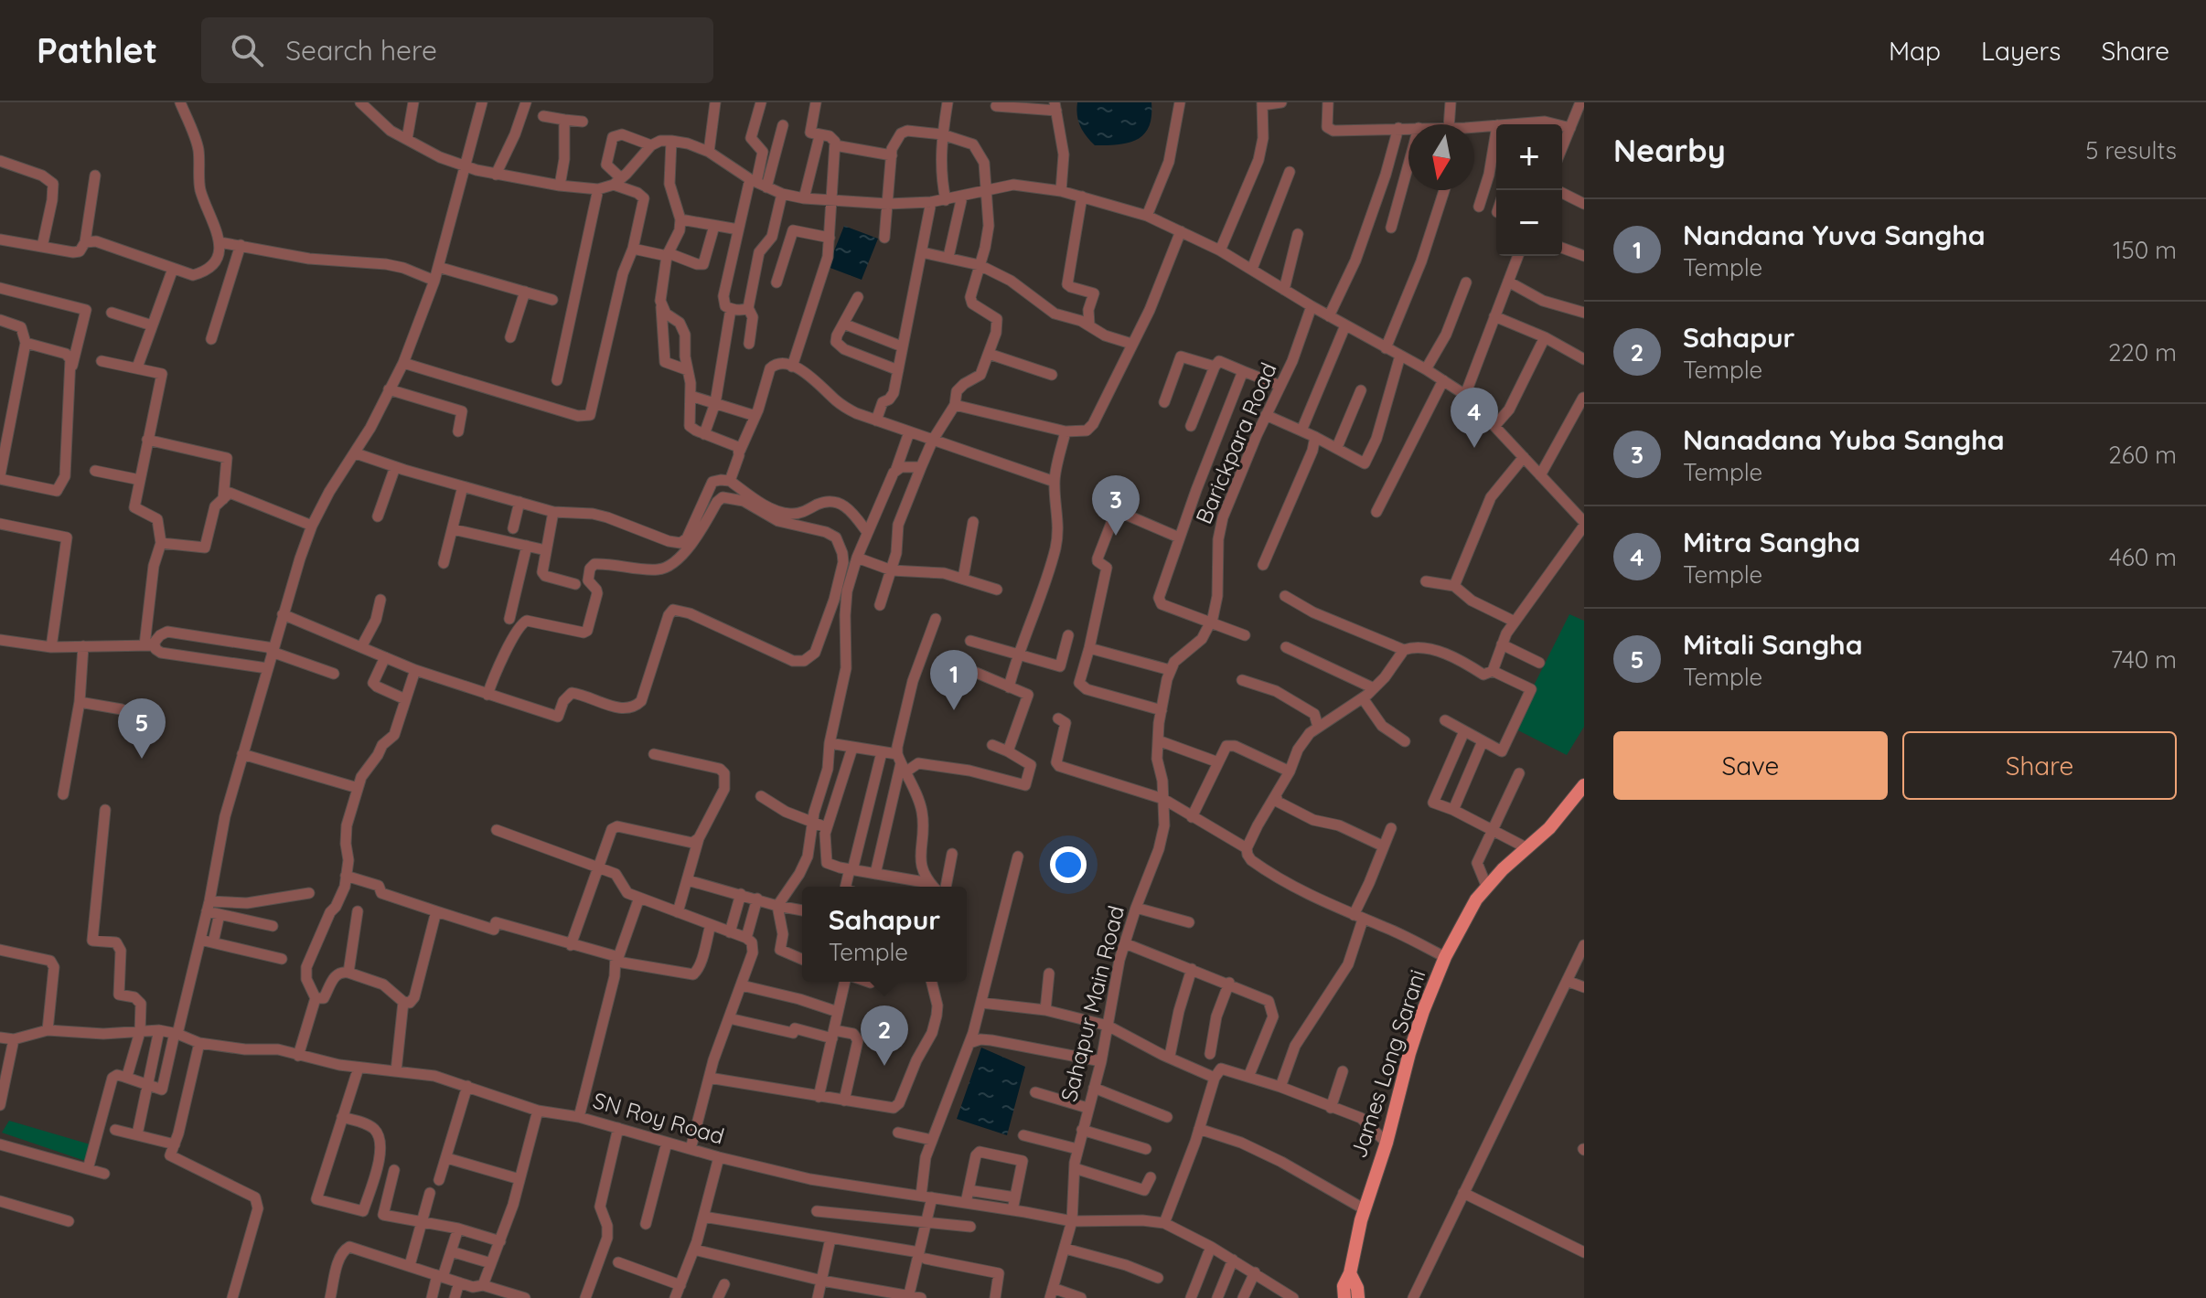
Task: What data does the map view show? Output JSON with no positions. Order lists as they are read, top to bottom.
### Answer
{
  "streets": {
    "main road": ["James Long Sarani"],
    "street": ["Barickpara Road", "Sahapur Main Road", "SN Roy Road"]
  },
  "crossings": [
    ["Sahapur Main Road", "SN Roy Road"]
  ],
  "north": "bottom",
  "page": {
    "header": "Pathlet",
    "search": "Search here",
    "nav": ["Map", "Layers", "Share"],
    "heading": ["Nearby", "5 results"],
    "map_buttons": ["+", "−"],
    "list": [
      {
        "mark": "1",
        "name": "Nandana Yuva Sangha",
        "note": "Temple",
        "value": "150 m"
      },
      {
        "mark": "2",
        "name": "Sahapur",
        "note": "Temple",
        "value": "220 m"
      },
      {
        "mark": "3",
        "name": "Nanadana Yuba Sangha",
        "note": "Temple",
        "value": "260 m"
      },
      {
        "mark": "4",
        "name": "Mitra Sangha",
        "note": "Temple",
        "value": "460 m"
      },
      {
        "mark": "5",
        "name": "Mitali Sangha",
        "note": "Temple",
        "value": "740 m"
      }
    ],
    "pins": [
      "4",
      "3",
      "1",
      "5",
      "2"
    ],
    "buttons": ["Save", "Share"],
    "popup": ["Sahapur", "Temple"]
  }
}
